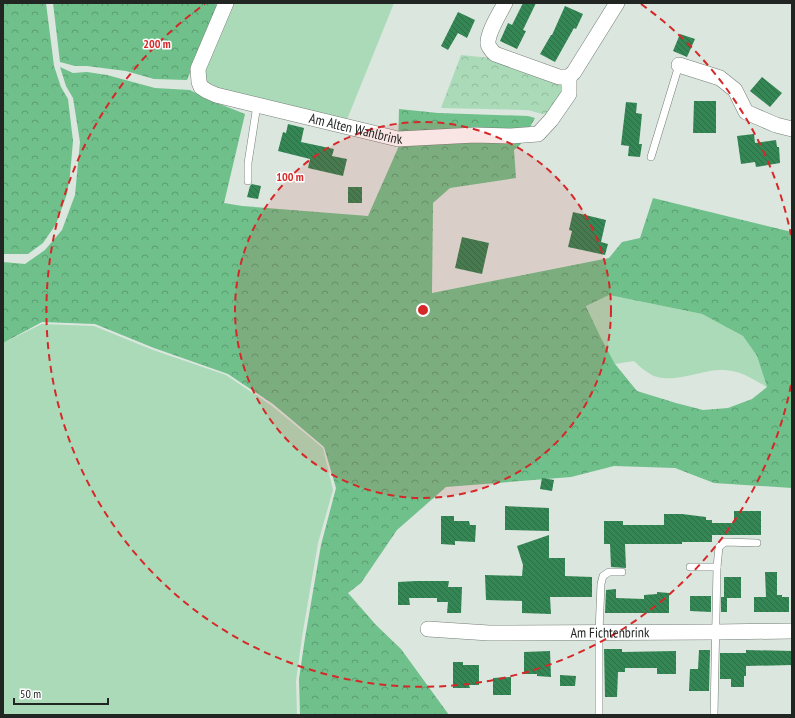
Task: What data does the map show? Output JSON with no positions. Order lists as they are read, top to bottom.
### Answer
{
  "streets": {
    "street": ["Am Alten Wahlbrink", "Am Fichtenbrink"]
  },
  "scale_bar": "50 m",
  "rings": ["200 m", "100 m"]
}
